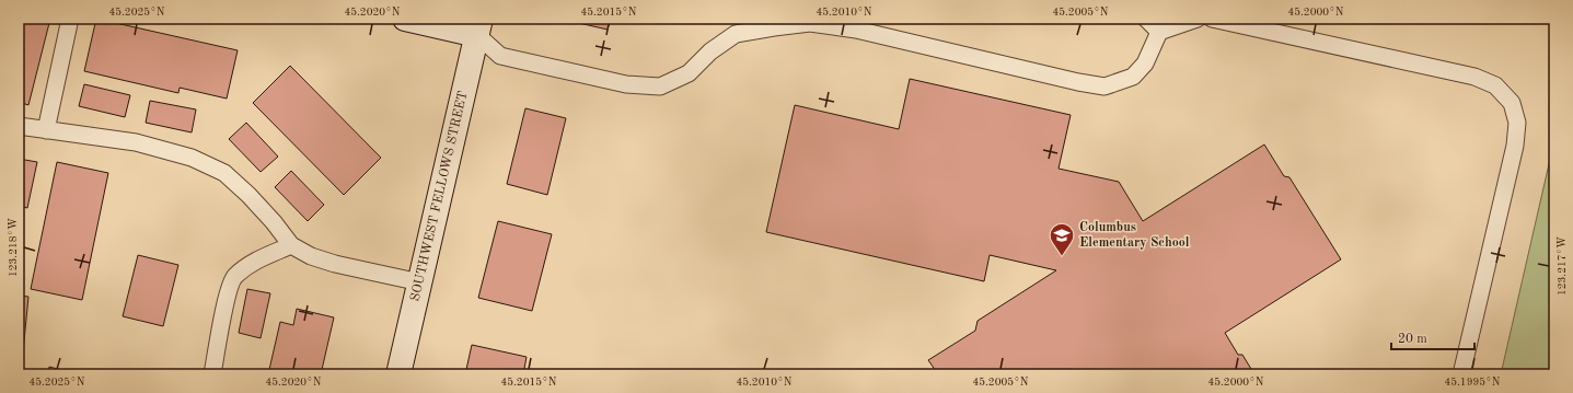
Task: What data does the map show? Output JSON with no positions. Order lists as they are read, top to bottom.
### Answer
{
  "streets": {
    "street": ["SOUTHWEST FELLOWS STREET"]
  },
  "places": {
    "school or university": ["Columbus Elementary School"]
  },
  "scale_bar": "20 m",
  "coordinates": [
    "45.2025°N",
    "45.2020°N",
    "45.2015°N",
    "45.2010°N",
    "45.2005°N",
    "45.2000°N",
    "123.218°W",
    "123.217°W",
    "45.1995°N"
  ]
}
